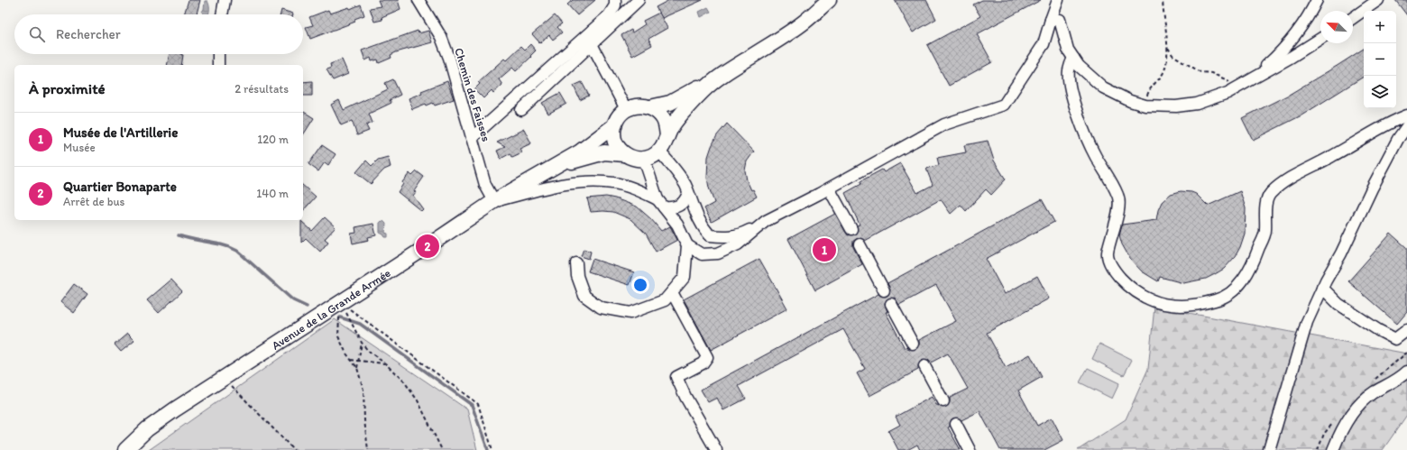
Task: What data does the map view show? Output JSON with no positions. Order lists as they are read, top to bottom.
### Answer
{
  "streets": {
    "street": ["Chemin des Faisses", "Avenue de la Grande Armée"]
  },
  "crossings": [
    ["Chemin des Faisses", "Avenue de la Grande Armée"]
  ],
  "north": "top left",
  "page": {
    "map_buttons": ["+", "−"],
    "search": "Rechercher",
    "heading": ["À proximité", "2 résultats"],
    "list": [
      {
        "mark": "1",
        "name": "Musée de l'Artillerie",
        "note": "Musée",
        "value": "120 m"
      },
      {
        "mark": "2",
        "name": "Quartier Bonaparte",
        "note": "Arrêt de bus",
        "value": "140 m"
      }
    ],
    "pins": ["2", "1"]
  }
}
